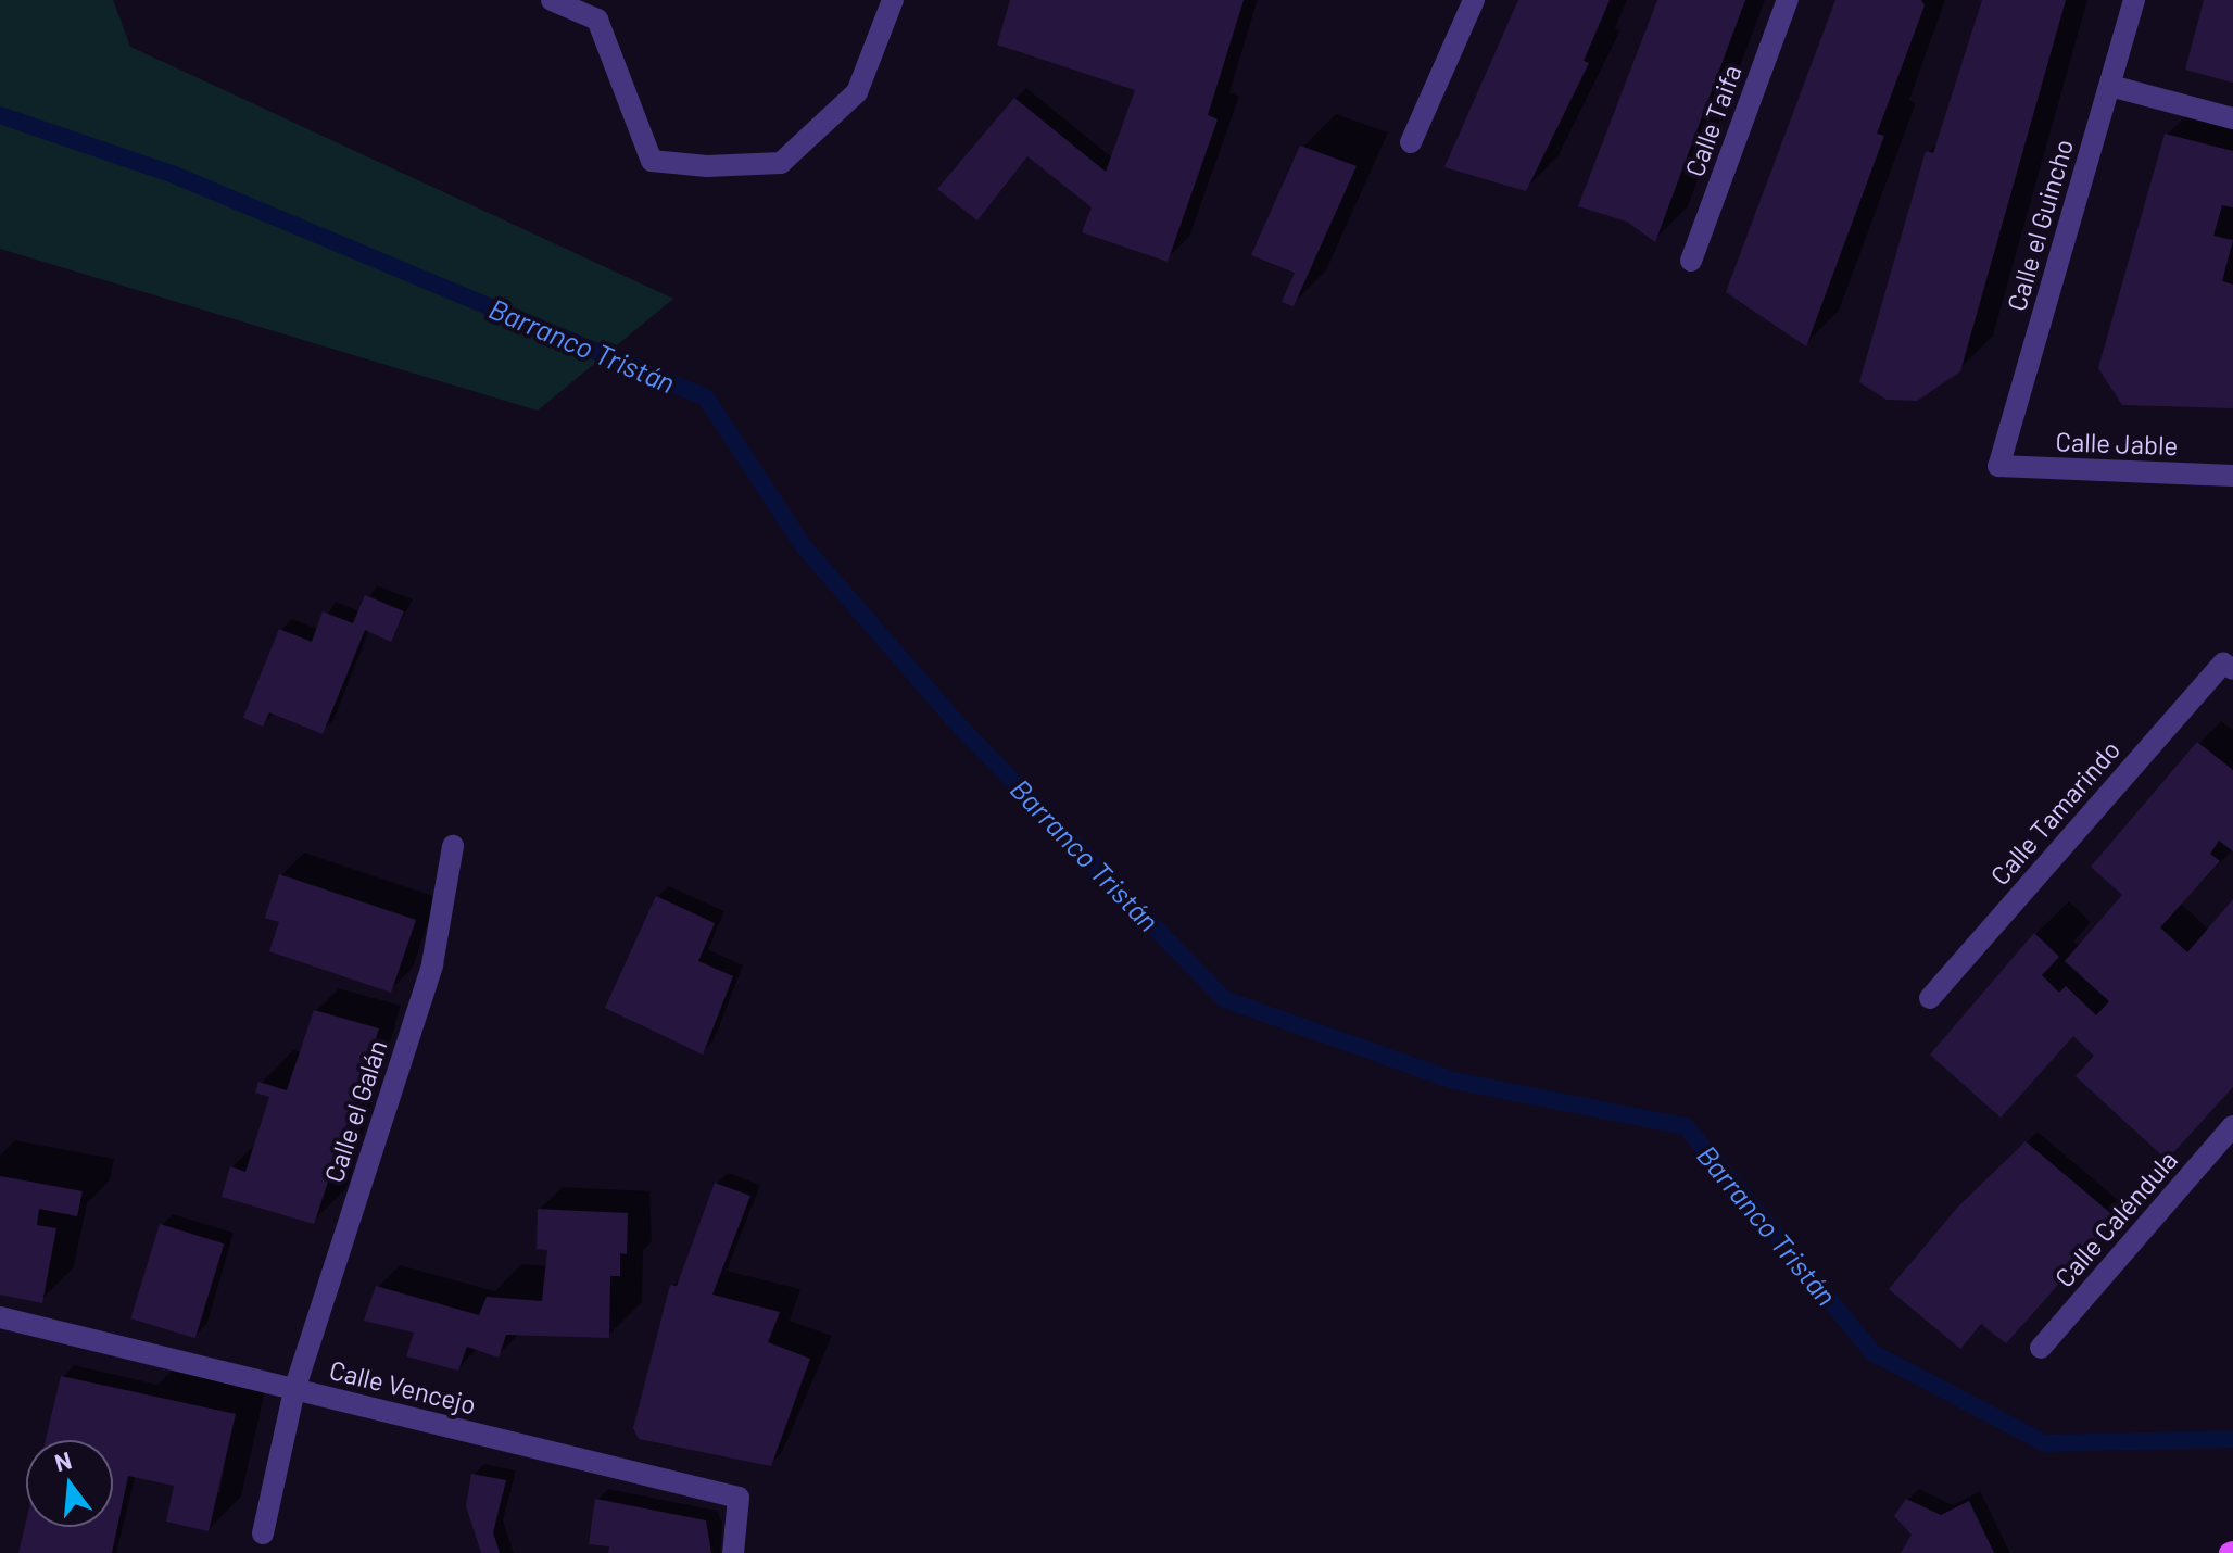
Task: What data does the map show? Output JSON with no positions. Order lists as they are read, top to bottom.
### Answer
{
  "streets": {
    "street": [
      "Calle Taifa",
      "Calle el Guincho",
      "Calle Jable",
      "Calle Tamarindo",
      "Calle el Galán",
      "Calle Caléndula",
      "Calle Vencejo"
    ]
  },
  "crossings": [
    ["Calle el Guincho", "Calle Jable"],
    ["Calle el Galán", "Calle Vencejo"]
  ],
  "water": ["Barranco Tristán"],
  "north": "top"
}
